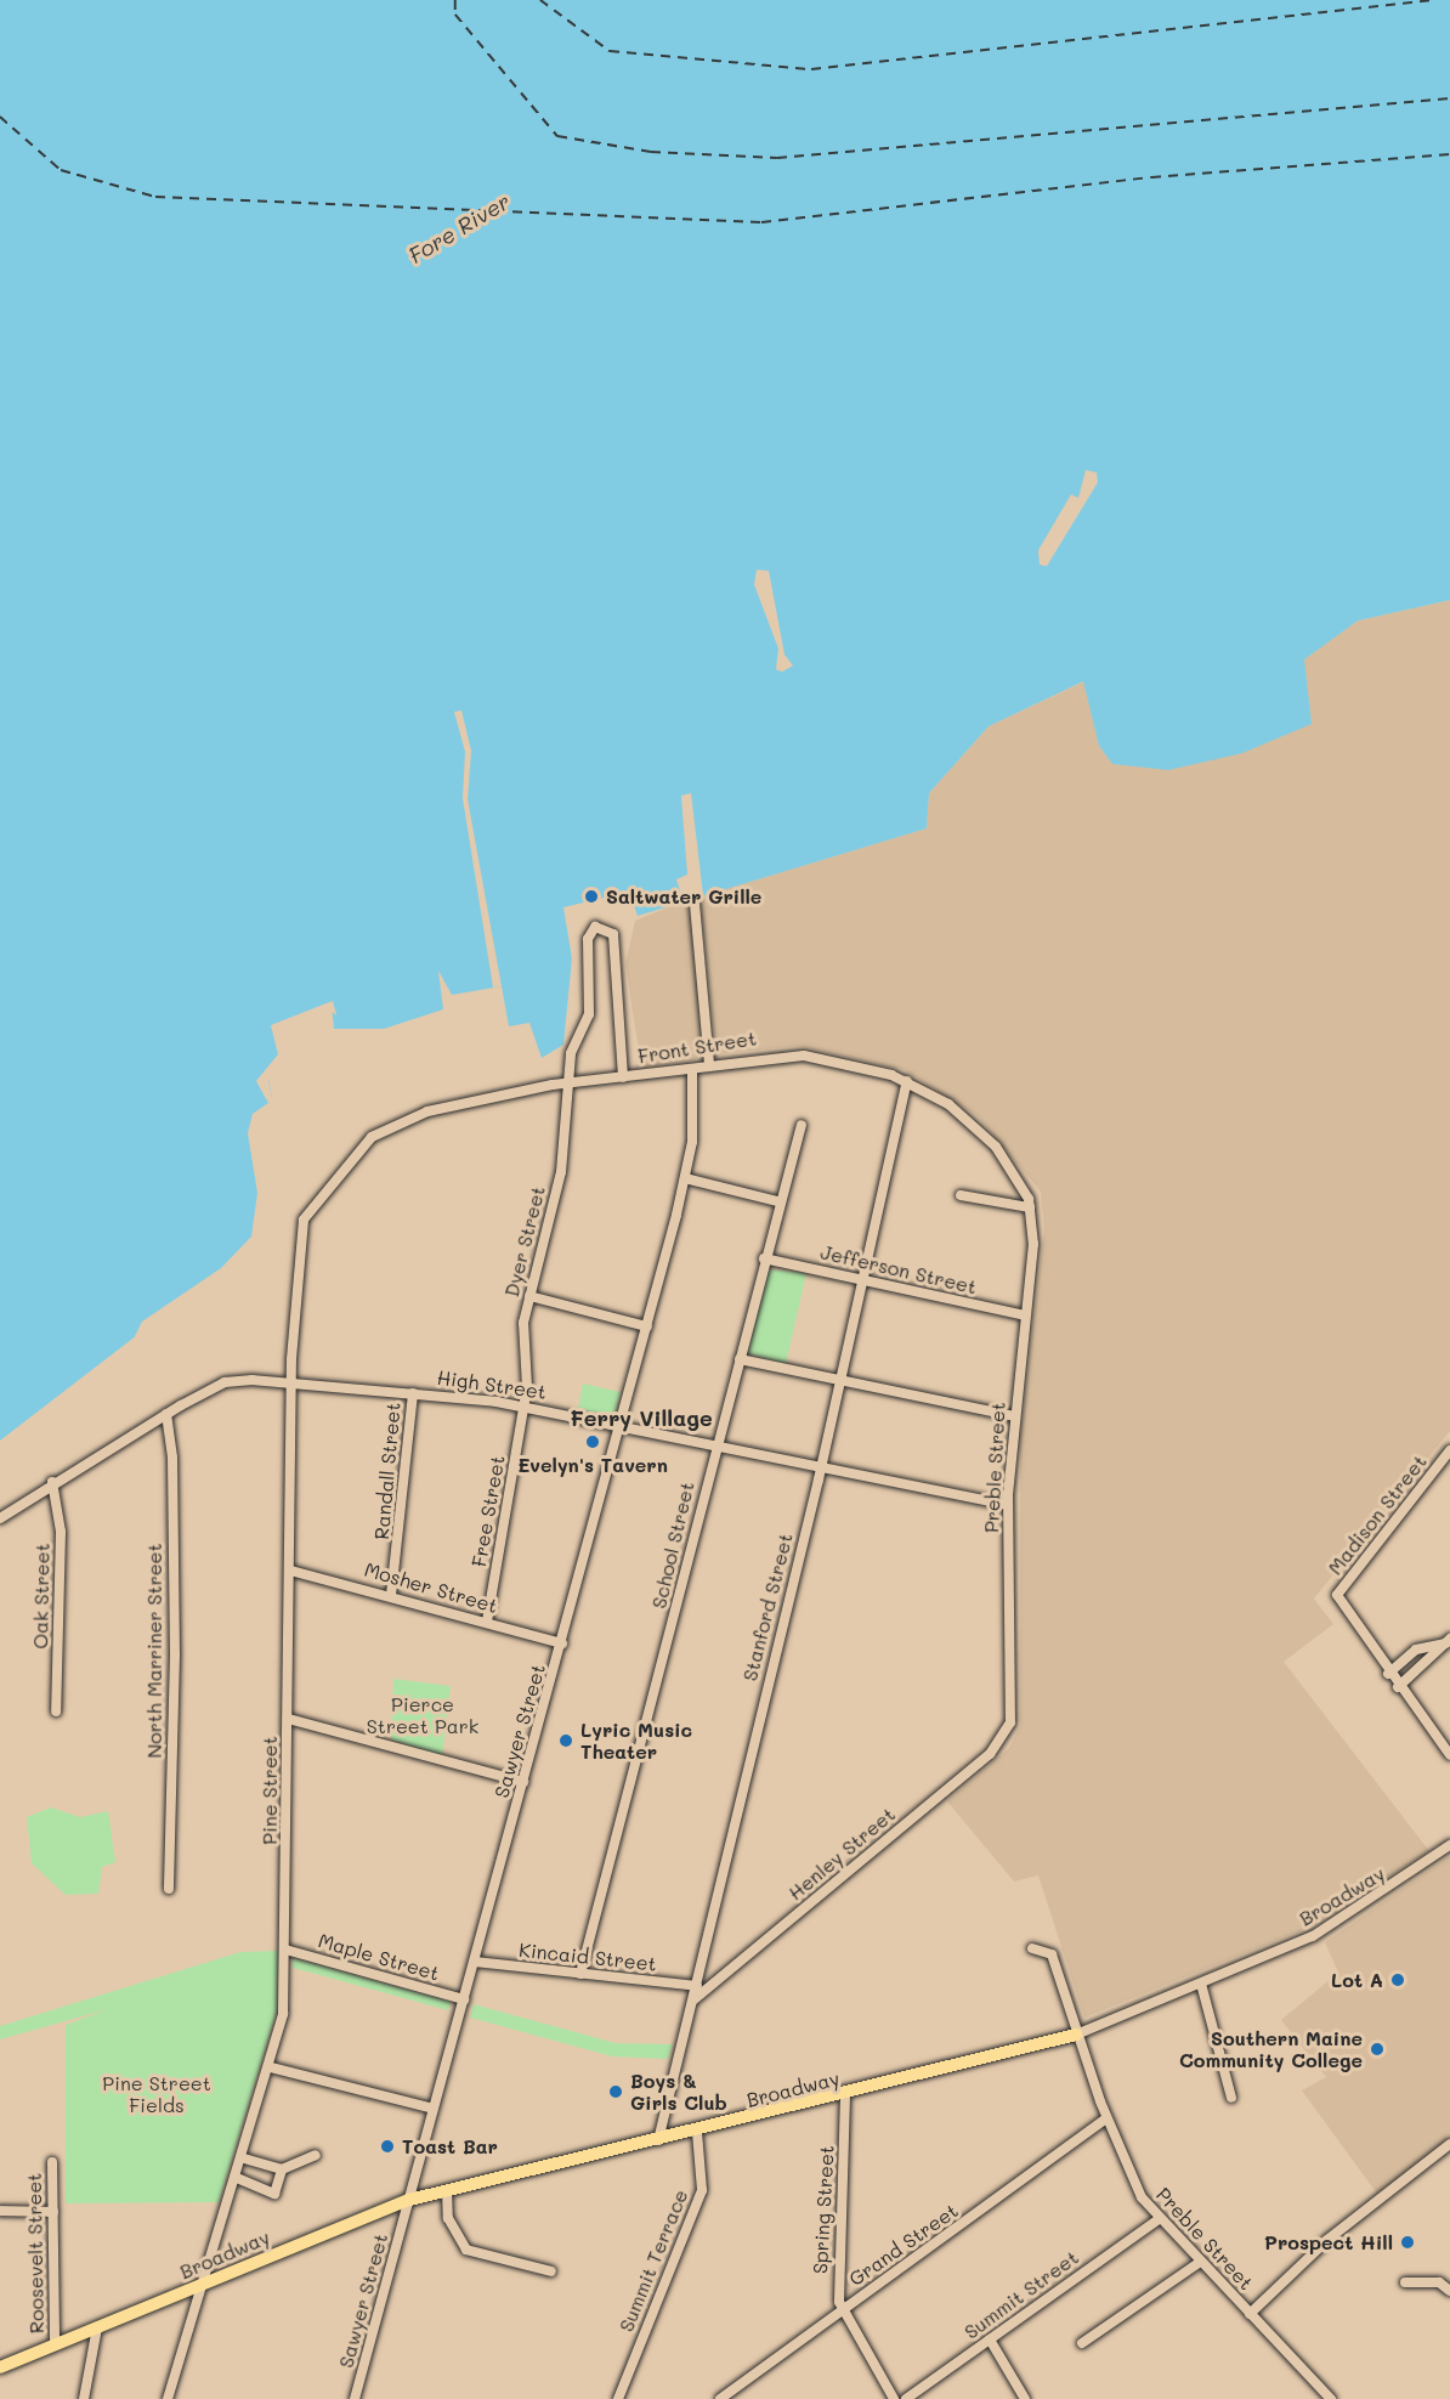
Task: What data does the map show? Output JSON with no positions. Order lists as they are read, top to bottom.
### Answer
{
  "streets": {
    "main road": ["Broadway"],
    "street": [
      "Front Street",
      "Dyer Street",
      "Jefferson Street",
      "High Street",
      "Preble Street",
      "Randall Street",
      "Free Street",
      "Madison Street",
      "School Street",
      "Mosher Street",
      "Oak Street",
      "Stanford Street",
      "North Marriner Street",
      "Sawyer Street",
      "Pine Street",
      "Henley Street",
      "Maple Street",
      "Kincaid Street",
      "Spring Street",
      "Grand Street",
      "Roosevelt Street",
      "Summit Terrace",
      "Summit Street"
    ]
  },
  "crossings": [
    ["Front Street", "Dyer Street"],
    ["Front Street", "Preble Street"],
    ["Front Street", "Stanford Street"],
    ["Front Street", "Sawyer Street"],
    ["Front Street", "Pine Street"],
    ["Dyer Street", "High Street"],
    ["Dyer Street", "Free Street"],
    ["Jefferson Street", "Preble Street"],
    ["Jefferson Street", "School Street"],
    ["Jefferson Street", "Stanford Street"],
    ["High Street", "Preble Street"],
    ["High Street", "Randall Street"],
    ["High Street", "Free Street"],
    ["High Street", "School Street"],
    ["High Street", "Oak Street"],
    ["High Street", "Stanford Street"],
    ["High Street", "North Marriner Street"],
    ["High Street", "Sawyer Street"],
    ["High Street", "Pine Street"],
    ["Preble Street", "Henley Street"],
    ["Preble Street", "Broadway"],
    ["Preble Street", "Grand Street"],
    ["Preble Street", "Summit Street"],
    ["Randall Street", "Mosher Street"],
    ["Free Street", "Mosher Street"],
    ["School Street", "Kincaid Street"],
    ["Mosher Street", "Sawyer Street"],
    ["Mosher Street", "Pine Street"],
    ["Stanford Street", "Henley Street"],
    ["Stanford Street", "Broadway"],
    ["Stanford Street", "Kincaid Street"],
    ["Sawyer Street", "Broadway"],
    ["Sawyer Street", "Maple Street"],
    ["Sawyer Street", "Kincaid Street"],
    ["Pine Street", "Broadway"],
    ["Pine Street", "Maple Street"],
    ["Broadway", "Spring Street"],
    ["Broadway", "Roosevelt Street"],
    ["Broadway", "Summit Terrace"],
    ["Spring Street", "Grand Street"]
  ],
  "districts": ["Ferry Village"],
  "water": ["Fore River"],
  "parks": ["Pierce Street Park", "Pine Street Fields"],
  "places": [
    "Saltwater Grille",
    "Evelyn's Tavern",
    "Lyric Music Theater",
    "Lot A",
    "Southern Maine Community College",
    "Boys & Girls Club",
    "Toast Bar",
    "Prospect Hill"
  ]
}
